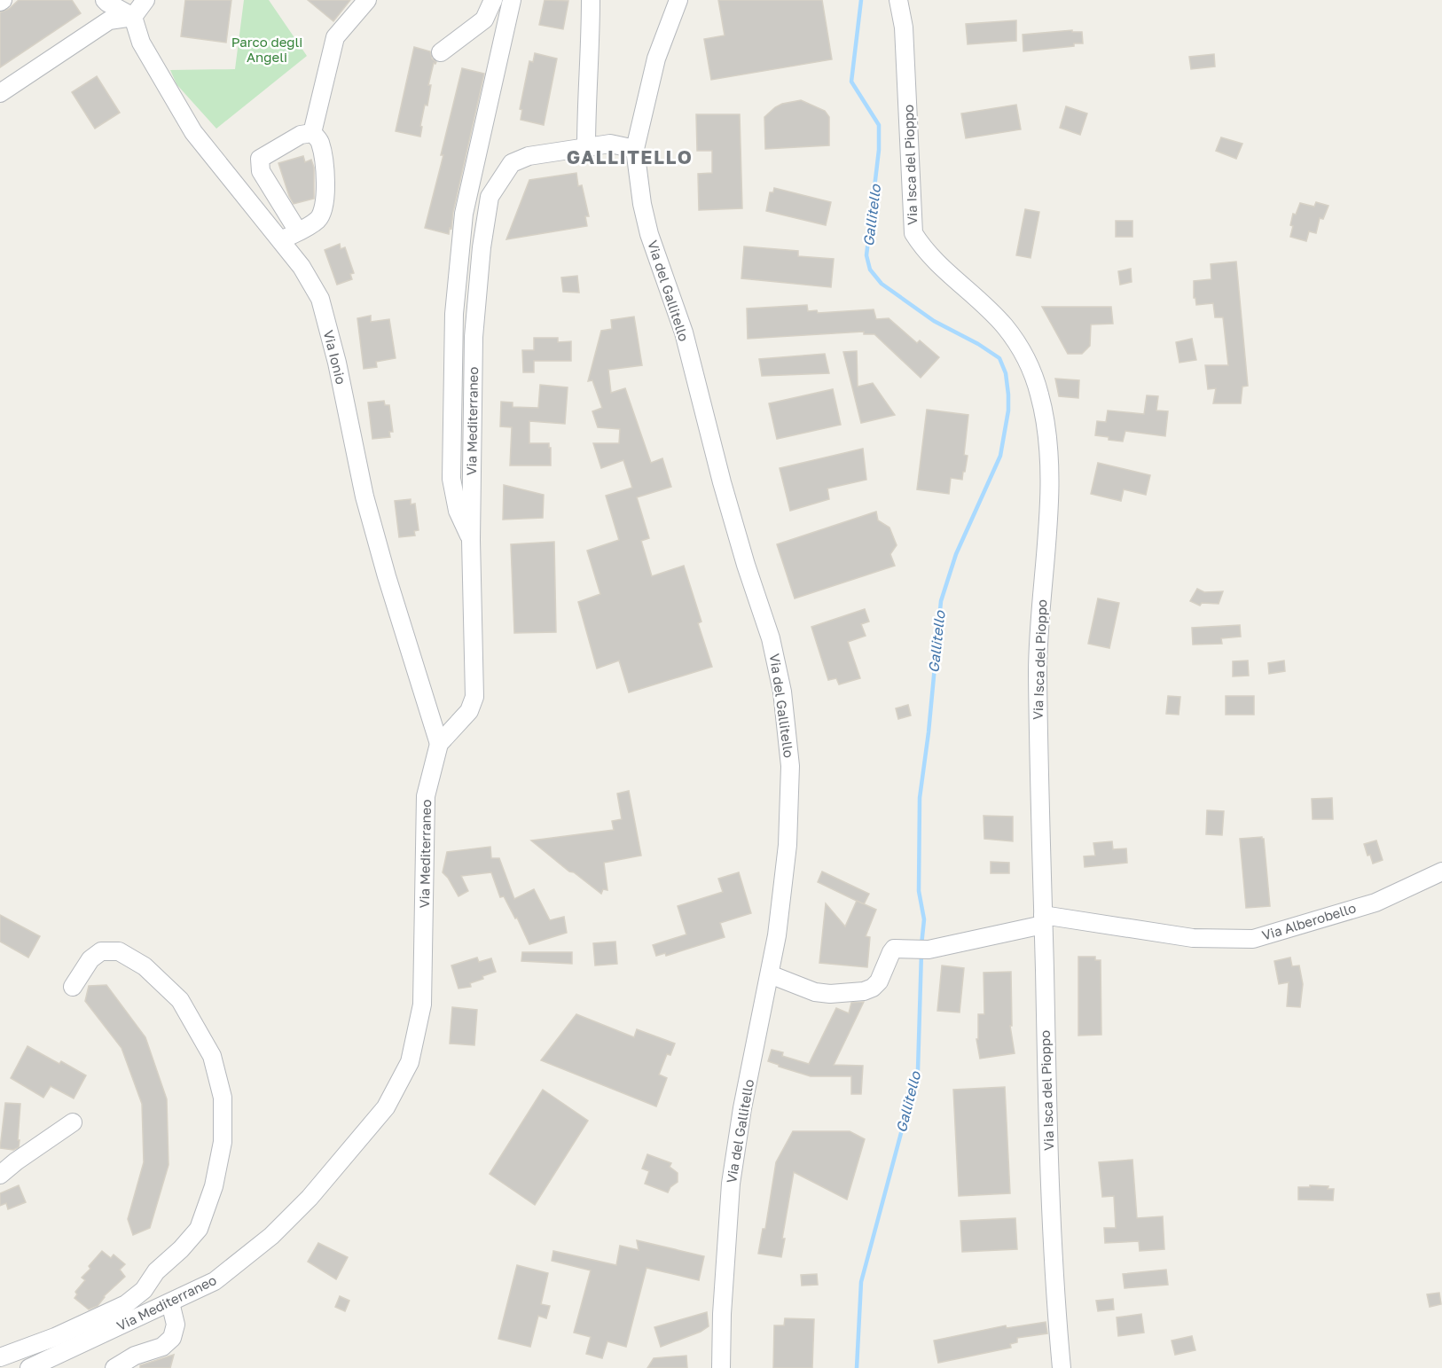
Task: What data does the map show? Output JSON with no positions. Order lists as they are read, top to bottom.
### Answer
{
  "streets": {
    "street": [
      "Via Isca del Pioppo",
      "Via del Gallitello",
      "Via Ionio",
      "Via Mediterraneo",
      "Via Alberobello"
    ]
  },
  "crossings": [
    ["Via Isca del Pioppo", "Via Alberobello"],
    ["Via del Gallitello", "Via Mediterraneo"],
    ["Via Ionio", "Via Mediterraneo"]
  ],
  "districts": ["GALLITELLO"],
  "water": ["Gallitello"],
  "parks": ["Parco degli Angeli"]
}
